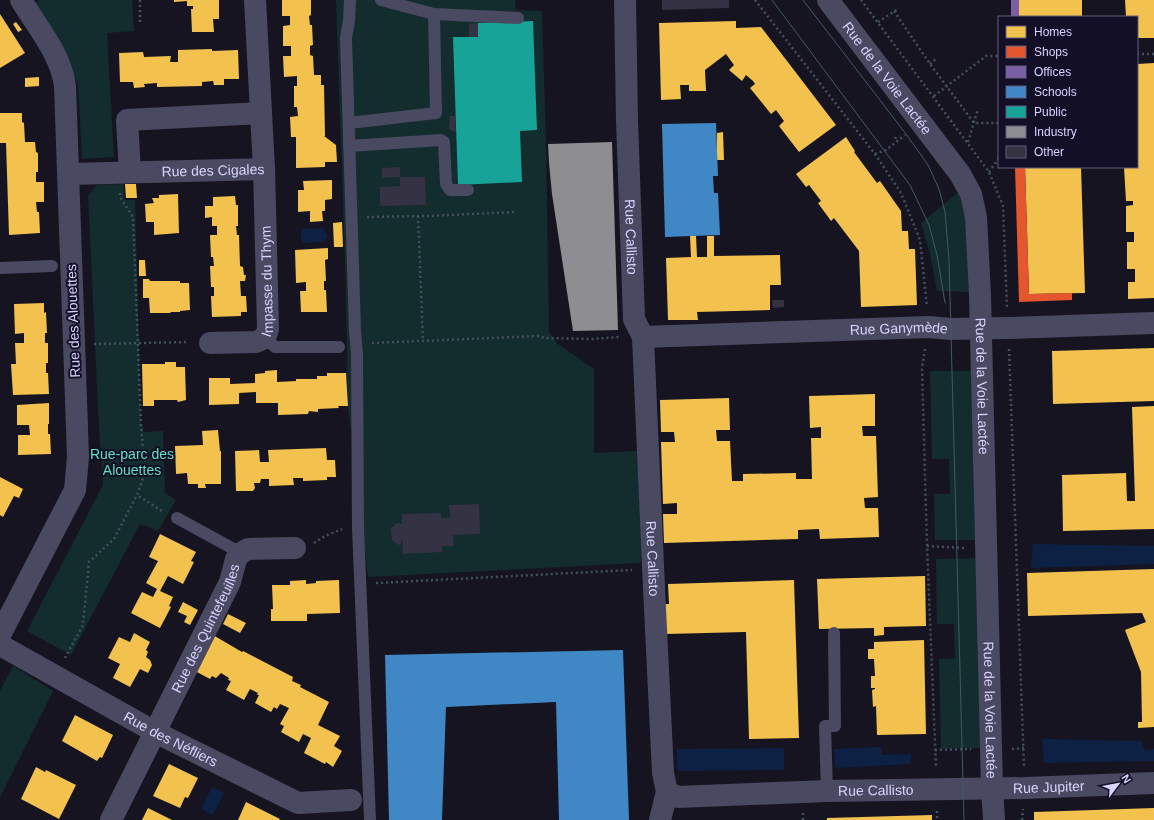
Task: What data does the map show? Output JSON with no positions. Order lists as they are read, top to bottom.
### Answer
{
  "streets": {
    "street": [
      "Rue de la Voie Lactée",
      "Rue des Cigales",
      "Rue Callisto",
      "Impasse du Thym",
      "Rue des Alouettes",
      "Rue Ganymède",
      "Rue des Quintefeuilles",
      "Rue des Néfliers",
      "Rue Jupiter"
    ]
  },
  "crossings": [
    ["Rue de la Voie Lactée", "Rue Callisto"],
    ["Rue de la Voie Lactée", "Rue Ganymède"],
    ["Rue de la Voie Lactée", "Rue Jupiter"],
    ["Rue des Cigales", "Impasse du Thym"],
    ["Rue des Cigales", "Rue des Alouettes"],
    ["Rue Callisto", "Rue Ganymède"],
    ["Rue Callisto", "Rue Jupiter"],
    ["Rue des Quintefeuilles", "Rue des Néfliers"]
  ],
  "parks": ["Rue-parc des Alouettes"],
  "legend": [
    "Homes",
    "Shops",
    "Offices",
    "Schools",
    "Public",
    "Industry",
    "Other"
  ],
  "north": "top right"
}
